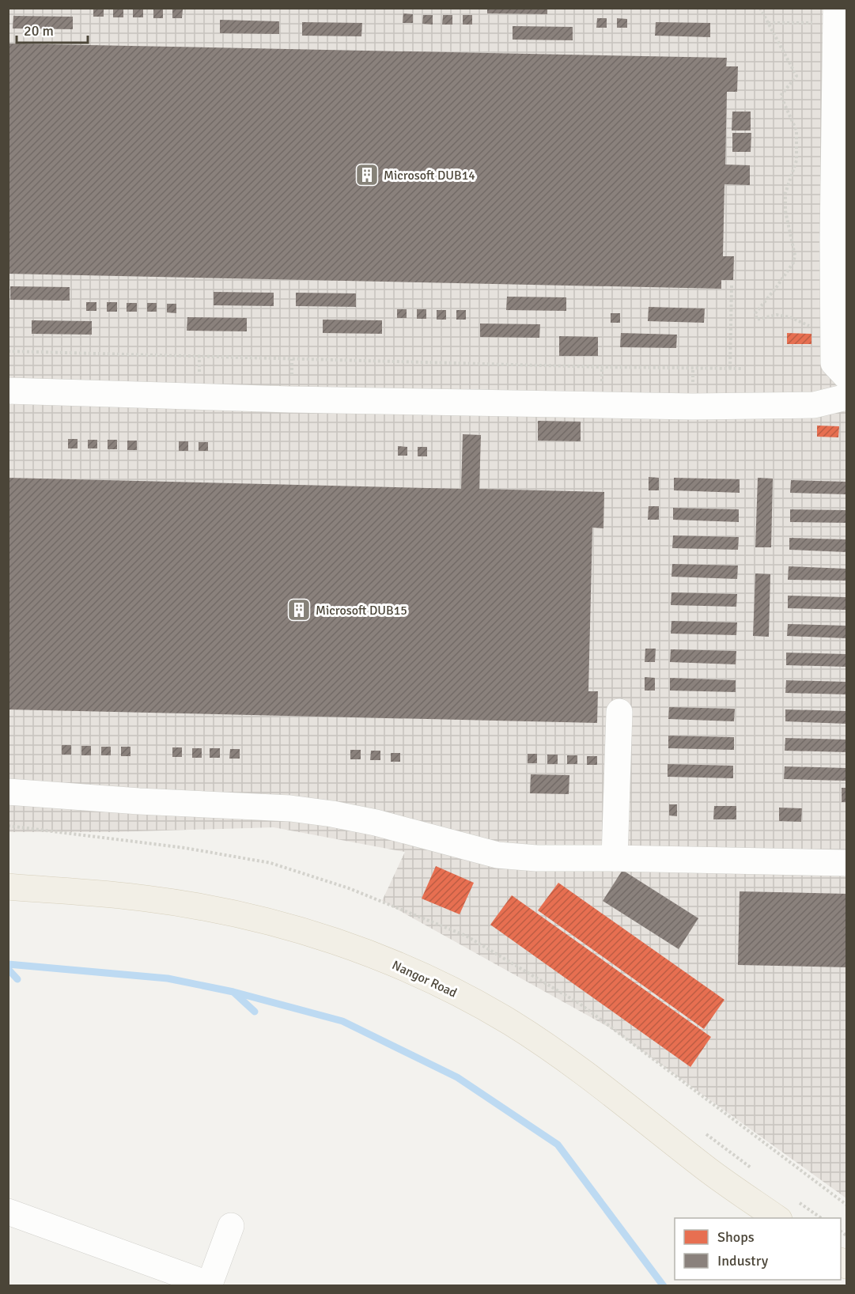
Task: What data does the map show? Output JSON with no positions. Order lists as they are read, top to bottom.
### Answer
{
  "streets": {
    "main road": ["Nangor Road"]
  },
  "places": {
    "building": ["Microsoft DUB14", "Microsoft DUB15"]
  },
  "legend": ["Shops", "Industry"],
  "scale_bar": "20 m"
}
